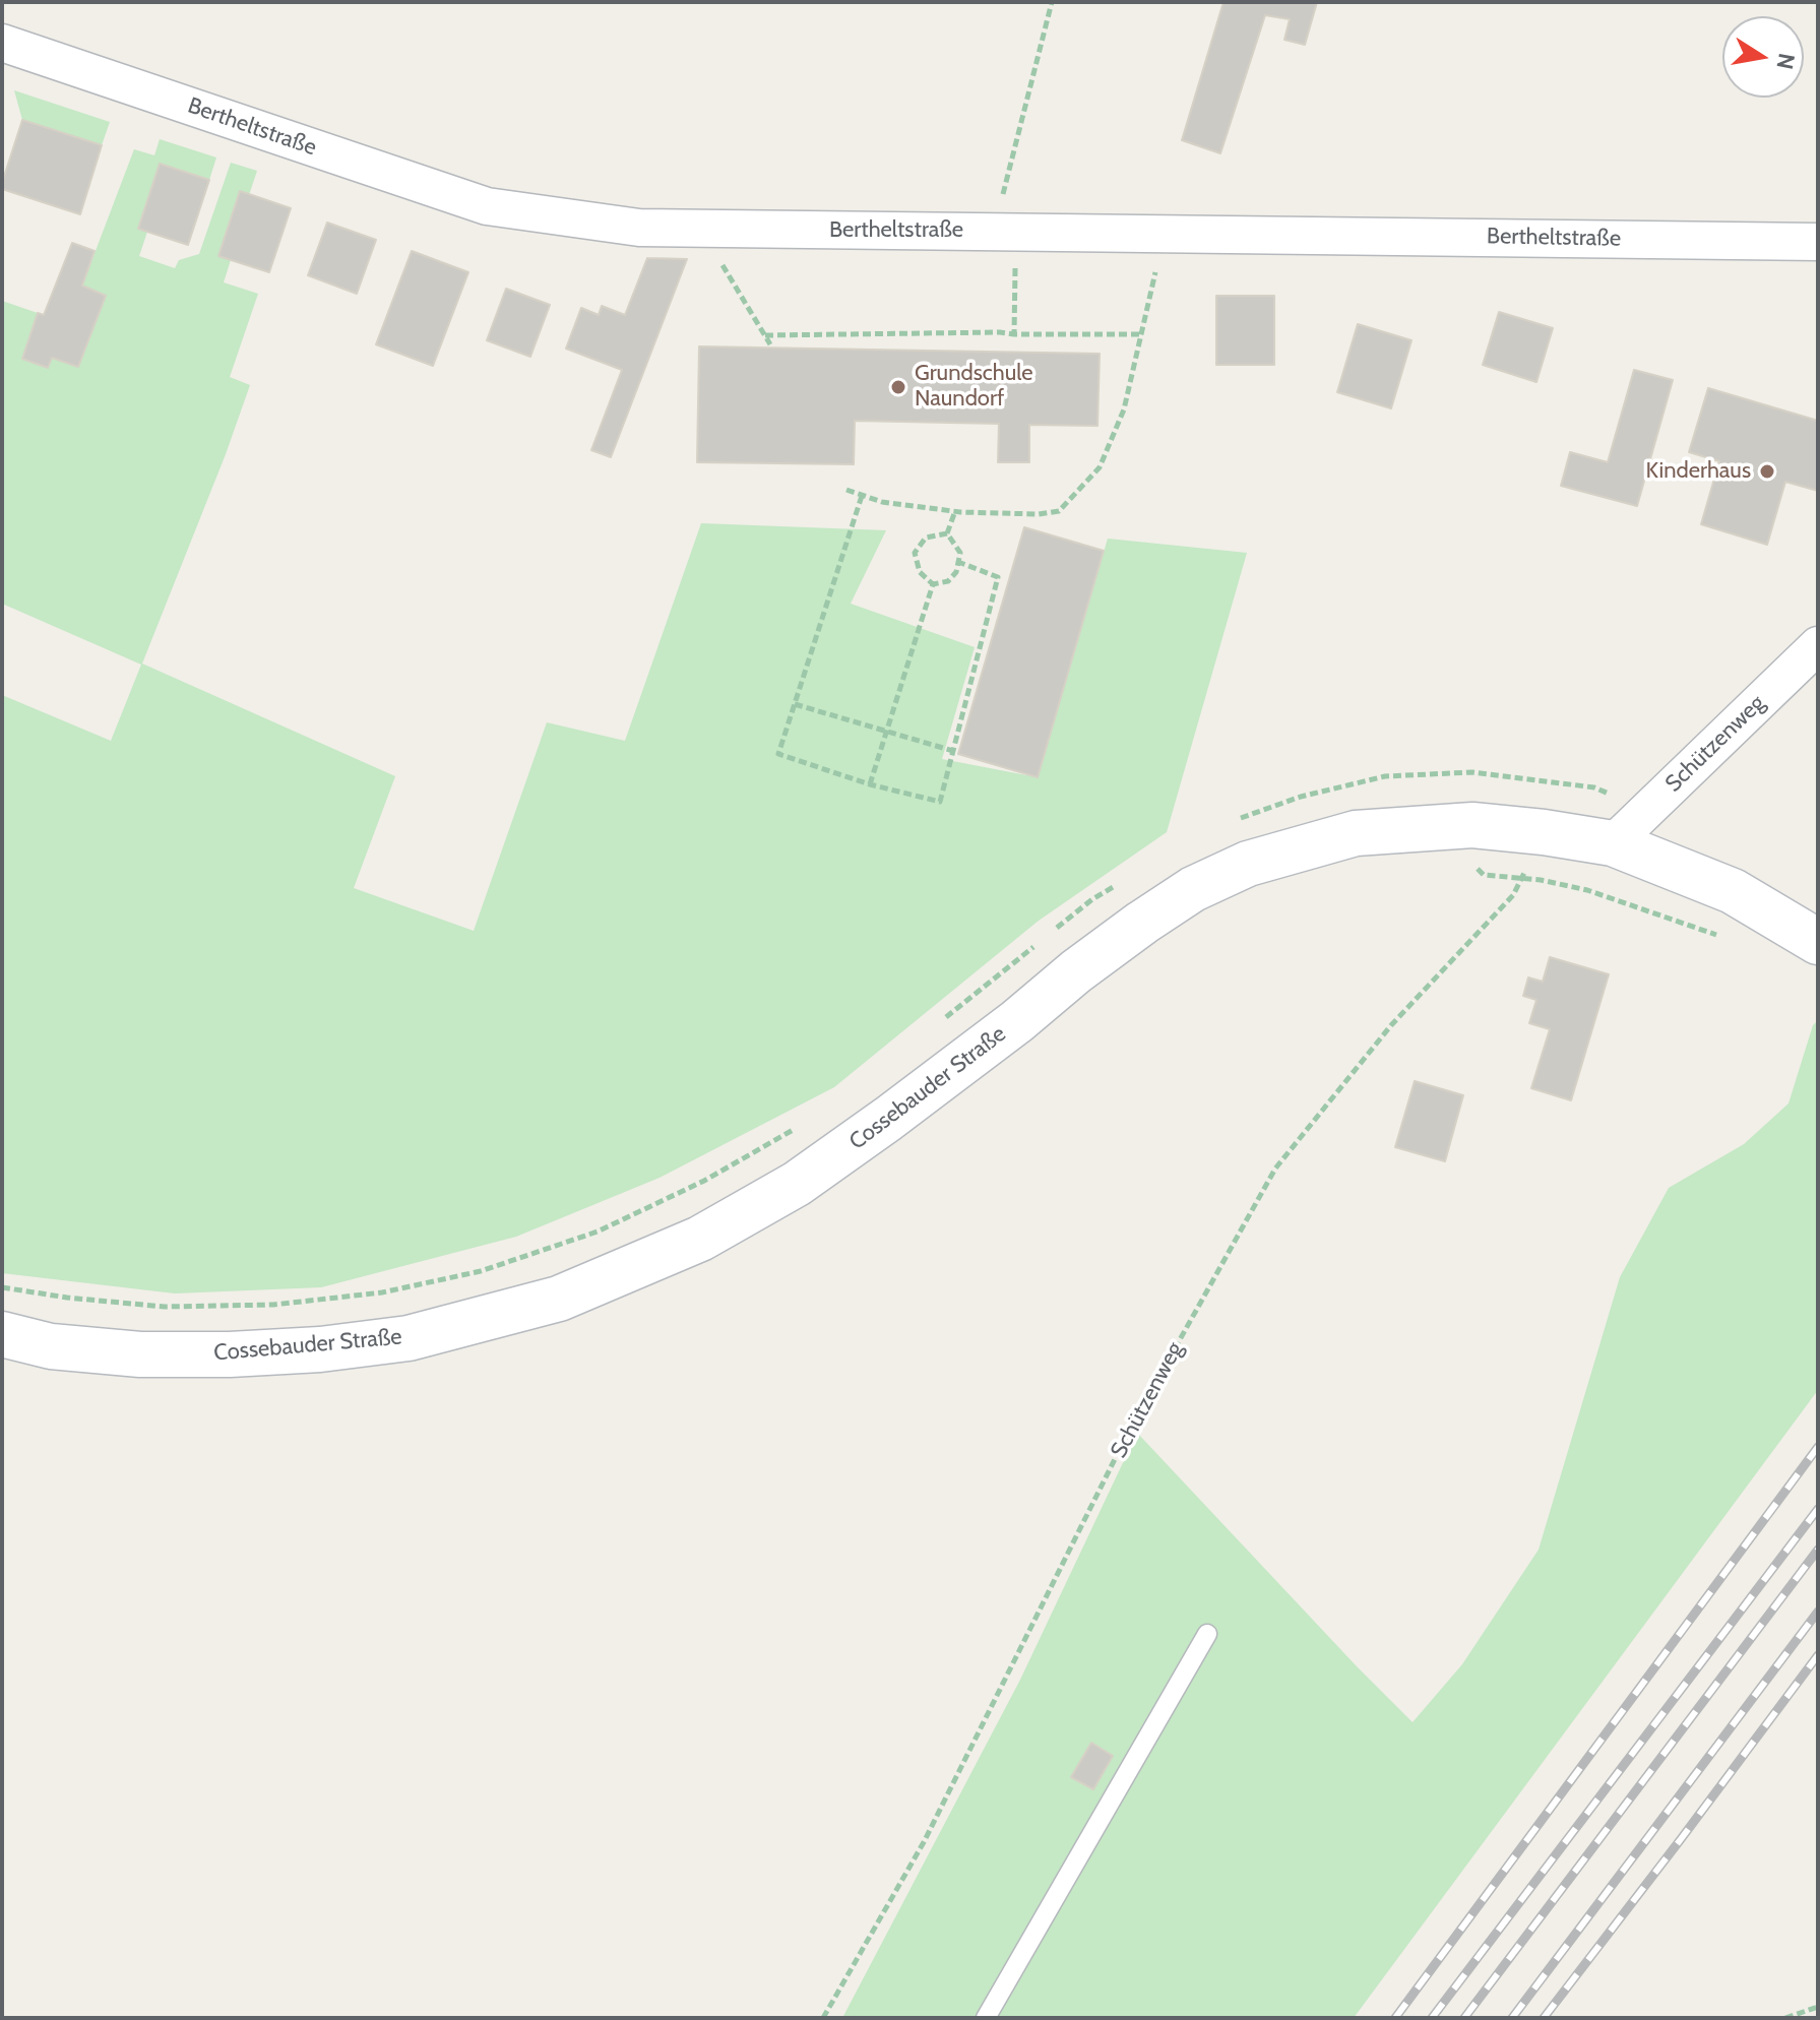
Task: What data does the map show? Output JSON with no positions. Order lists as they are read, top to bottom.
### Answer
{
  "streets": {
    "street": ["Bertheltstraße", "Schützenweg", "Cossebauder Straße"]
  },
  "crossings": [
    ["Schützenweg", "Cossebauder Straße"]
  ],
  "places": ["Grundschule Naundorf", "Kinderhaus"],
  "north": "right"
}
